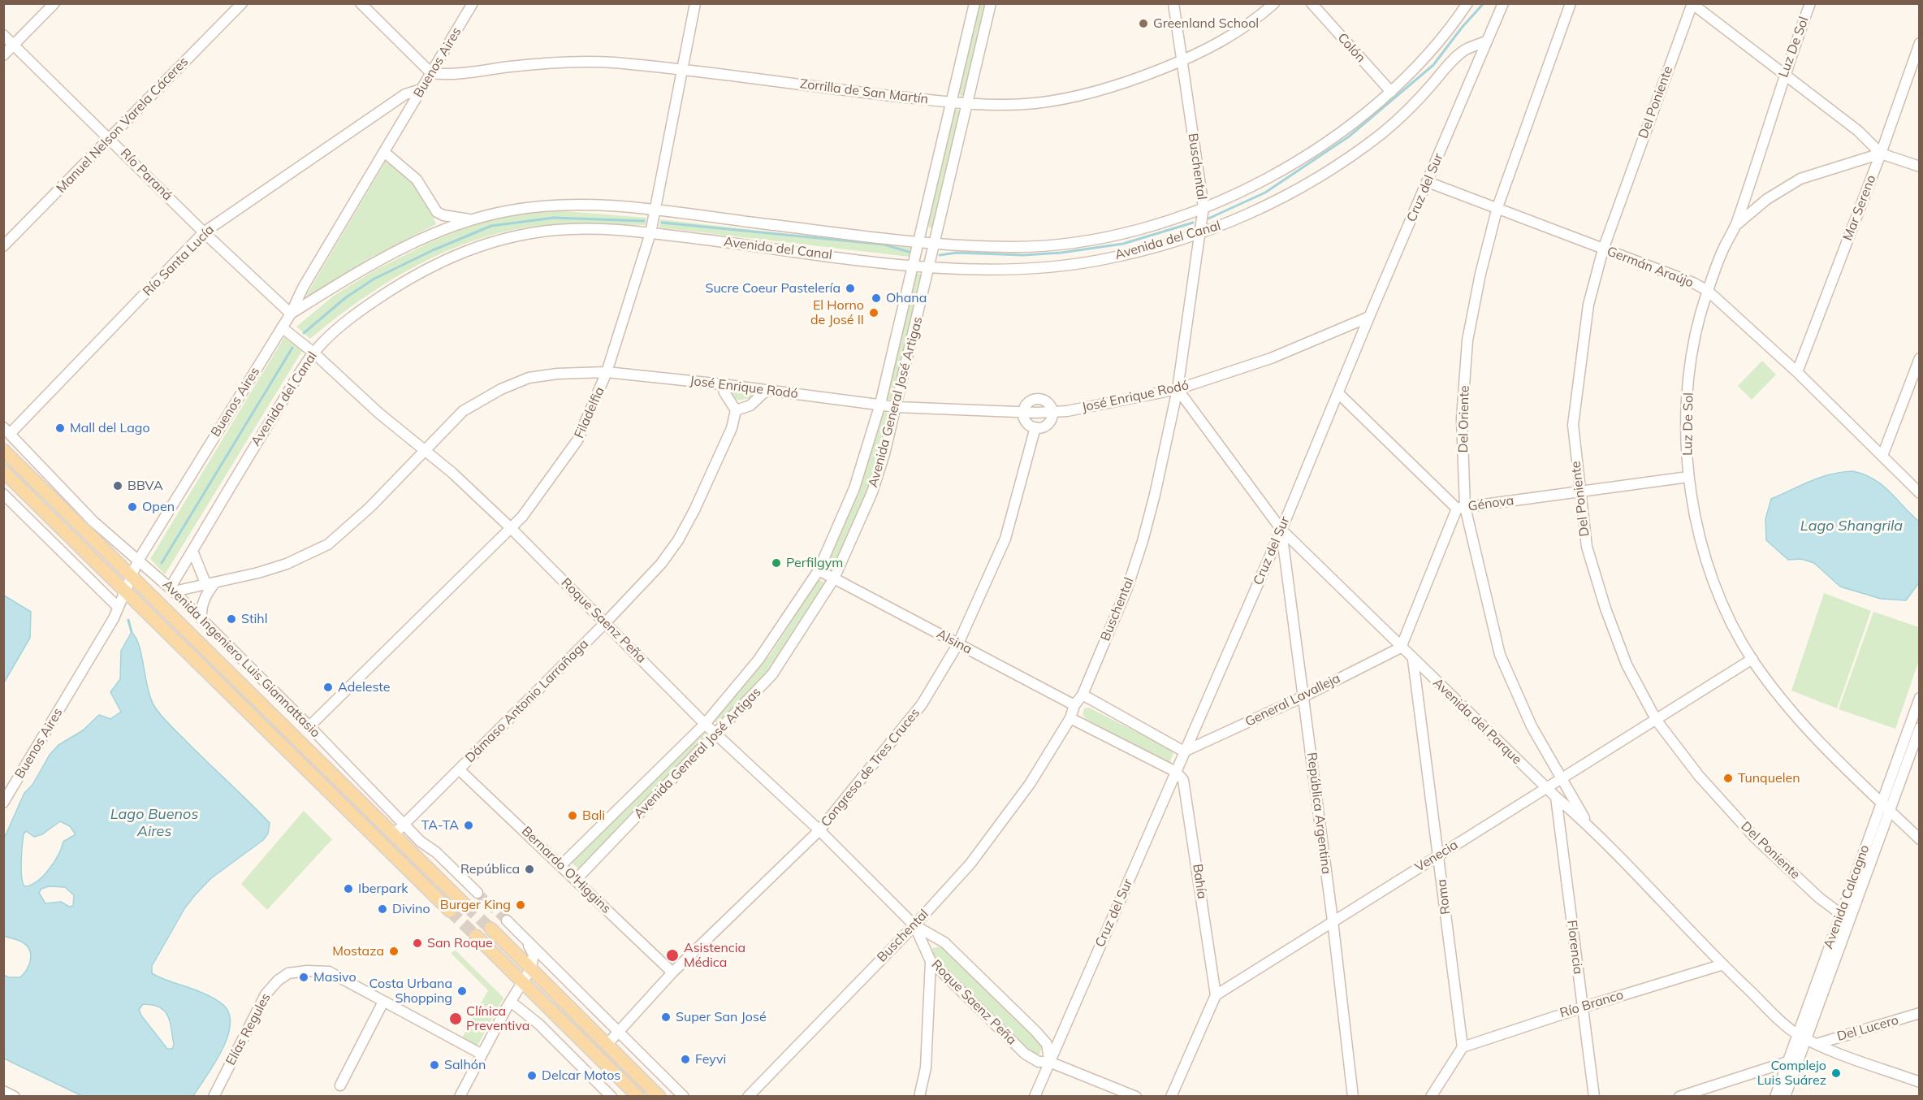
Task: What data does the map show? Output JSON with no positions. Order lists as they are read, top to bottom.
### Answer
{
  "streets": {
    "main road": ["Avenida Ingeniero Luis Giannattasio"],
    "street": [
      "Luz De Sol",
      "Colón",
      "Buenos Aires",
      "Zorrilla de San Martín",
      "Del Poniente",
      "Manuel Nelson Varela Cáceres",
      "Buschental",
      "Río Paraná",
      "Cruz del Sur",
      "Mar Sereno",
      "Avenida del Canal",
      "Río Santa Lucía",
      "Germán Araújo",
      "José Enrique Rodó",
      "Avenida General José Artigas",
      "Filadelfia",
      "Del Oriente",
      "Génova",
      "Roque Saenz Peña",
      "Alsina",
      "General Lavalleja",
      "Dámaso Antonio Larrañaga",
      "Avenida del Parque",
      "Congreso de Tres Cruces",
      "República Argentina",
      "Venecia",
      "Bernardo O'Higgins",
      "Bahía",
      "Roma",
      "Avenida Calcagno",
      "Florencia",
      "Río Branco",
      "Del Lucero",
      "Elías Regules"
    ]
  },
  "crossings": [
    ["Luz De Sol", "Germán Araújo"],
    ["Luz De Sol", "Génova"],
    ["Luz De Sol", "Venecia"],
    ["Luz De Sol", "Avenida Calcagno"],
    ["Colón", "Avenida del Canal"],
    ["Buenos Aires", "Zorrilla de San Martín"],
    ["Buenos Aires", "Río Paraná"],
    ["Buenos Aires", "Avenida del Canal"],
    ["Buenos Aires", "Río Santa Lucía"],
    ["Buenos Aires", "Roque Saenz Peña"],
    ["Buenos Aires", "Avenida Ingeniero Luis Giannattasio"],
    ["Zorrilla de San Martín", "Buschental"],
    ["Zorrilla de San Martín", "Avenida General José Artigas"],
    ["Zorrilla de San Martín", "Filadelfia"],
    ["Del Poniente", "Germán Araújo"],
    ["Del Poniente", "Génova"],
    ["Del Poniente", "Venecia"],
    ["Del Poniente", "Avenida Calcagno"],
    ["Manuel Nelson Varela Cáceres", "Río Paraná"],
    ["Buschental", "Avenida del Canal"],
    ["Buschental", "José Enrique Rodó"],
    ["Buschental", "Roque Saenz Peña"],
    ["Buschental", "Alsina"],
    ["Buschental", "Avenida del Parque"],
    ["Río Paraná", "Avenida del Canal"],
    ["Río Paraná", "Río Santa Lucía"],
    ["Cruz del Sur", "Avenida del Canal"],
    ["Cruz del Sur", "Germán Araújo"],
    ["Cruz del Sur", "José Enrique Rodó"],
    ["Cruz del Sur", "Génova"],
    ["Cruz del Sur", "Roque Saenz Peña"],
    ["Cruz del Sur", "General Lavalleja"],
    ["Cruz del Sur", "Avenida del Parque"],
    ["Cruz del Sur", "República Argentina"],
    ["Cruz del Sur", "Bahía"],
    ["Mar Sereno", "Germán Araújo"],
    ["Avenida del Canal", "José Enrique Rodó"],
    ["Avenida del Canal", "Avenida General José Artigas"],
    ["Avenida del Canal", "Filadelfia"],
    ["Avenida del Canal", "Roque Saenz Peña"],
    ["Avenida del Canal", "Avenida Ingeniero Luis Giannattasio"],
    ["Río Santa Lucía", "Avenida Ingeniero Luis Giannattasio"],
    ["Germán Araújo", "Del Oriente"],
    ["José Enrique Rodó", "Avenida General José Artigas"],
    ["José Enrique Rodó", "Filadelfia"],
    ["José Enrique Rodó", "Roque Saenz Peña"],
    ["José Enrique Rodó", "Avenida Ingeniero Luis Giannattasio"],
    ["José Enrique Rodó", "Avenida del Parque"],
    ["Avenida General José Artigas", "Roque Saenz Peña"],
    ["Avenida General José Artigas", "Alsina"],
    ["Avenida General José Artigas", "Bernardo O'Higgins"],
    ["Filadelfia", "Roque Saenz Peña"],
    ["Filadelfia", "Avenida Ingeniero Luis Giannattasio"],
    ["Del Oriente", "Génova"],
    ["Del Oriente", "Avenida del Parque"],
    ["Del Oriente", "Venecia"],
    ["Roque Saenz Peña", "Dámaso Antonio Larrañaga"],
    ["Roque Saenz Peña", "Congreso de Tres Cruces"],
    ["Alsina", "Congreso de Tres Cruces"],
    ["Avenida Ingeniero Luis Giannattasio", "Dámaso Antonio Larrañaga"],
    ["General Lavalleja", "Avenida del Parque"],
    ["General Lavalleja", "República Argentina"],
    ["Dámaso Antonio Larrañaga", "Bernardo O'Higgins"],
    ["Avenida del Parque", "República Argentina"],
    ["Avenida del Parque", "Venecia"],
    ["Avenida del Parque", "Roma"],
    ["Avenida del Parque", "Avenida Calcagno"],
    ["Avenida del Parque", "Florencia"],
    ["Avenida del Parque", "Río Branco"],
    ["Avenida del Parque", "Del Lucero"],
    ["Congreso de Tres Cruces", "Bernardo O'Higgins"],
    ["República Argentina", "Venecia"],
    ["Venecia", "Bahía"],
    ["Venecia", "Roma"],
    ["Roma", "Río Branco"],
    ["Florencia", "Río Branco"]
  ],
  "water": ["Lago Shangrila", "Lago Buenos Aires"],
  "places": [
    "Greenland School",
    "Sucre Coeur Pastelería",
    "Ohana",
    "El Horno de José II",
    "Mall del Lago",
    "BBVA",
    "Open",
    "Perfilgym",
    "Stihl",
    "Adeleste",
    "Tunquelen",
    "Bali",
    "TA-TA",
    "República",
    "Iberpark",
    "Burger King",
    "Divino",
    "San Roque",
    "Mostaza",
    "Asistencia Médica",
    "Masivo",
    "Costa Urbana Shopping",
    "Super San José",
    "Clínica Preventiva",
    "Feyvi",
    "Salhón",
    "Complejo Luis Suárez",
    "Delcar Motos"
  ]
}
